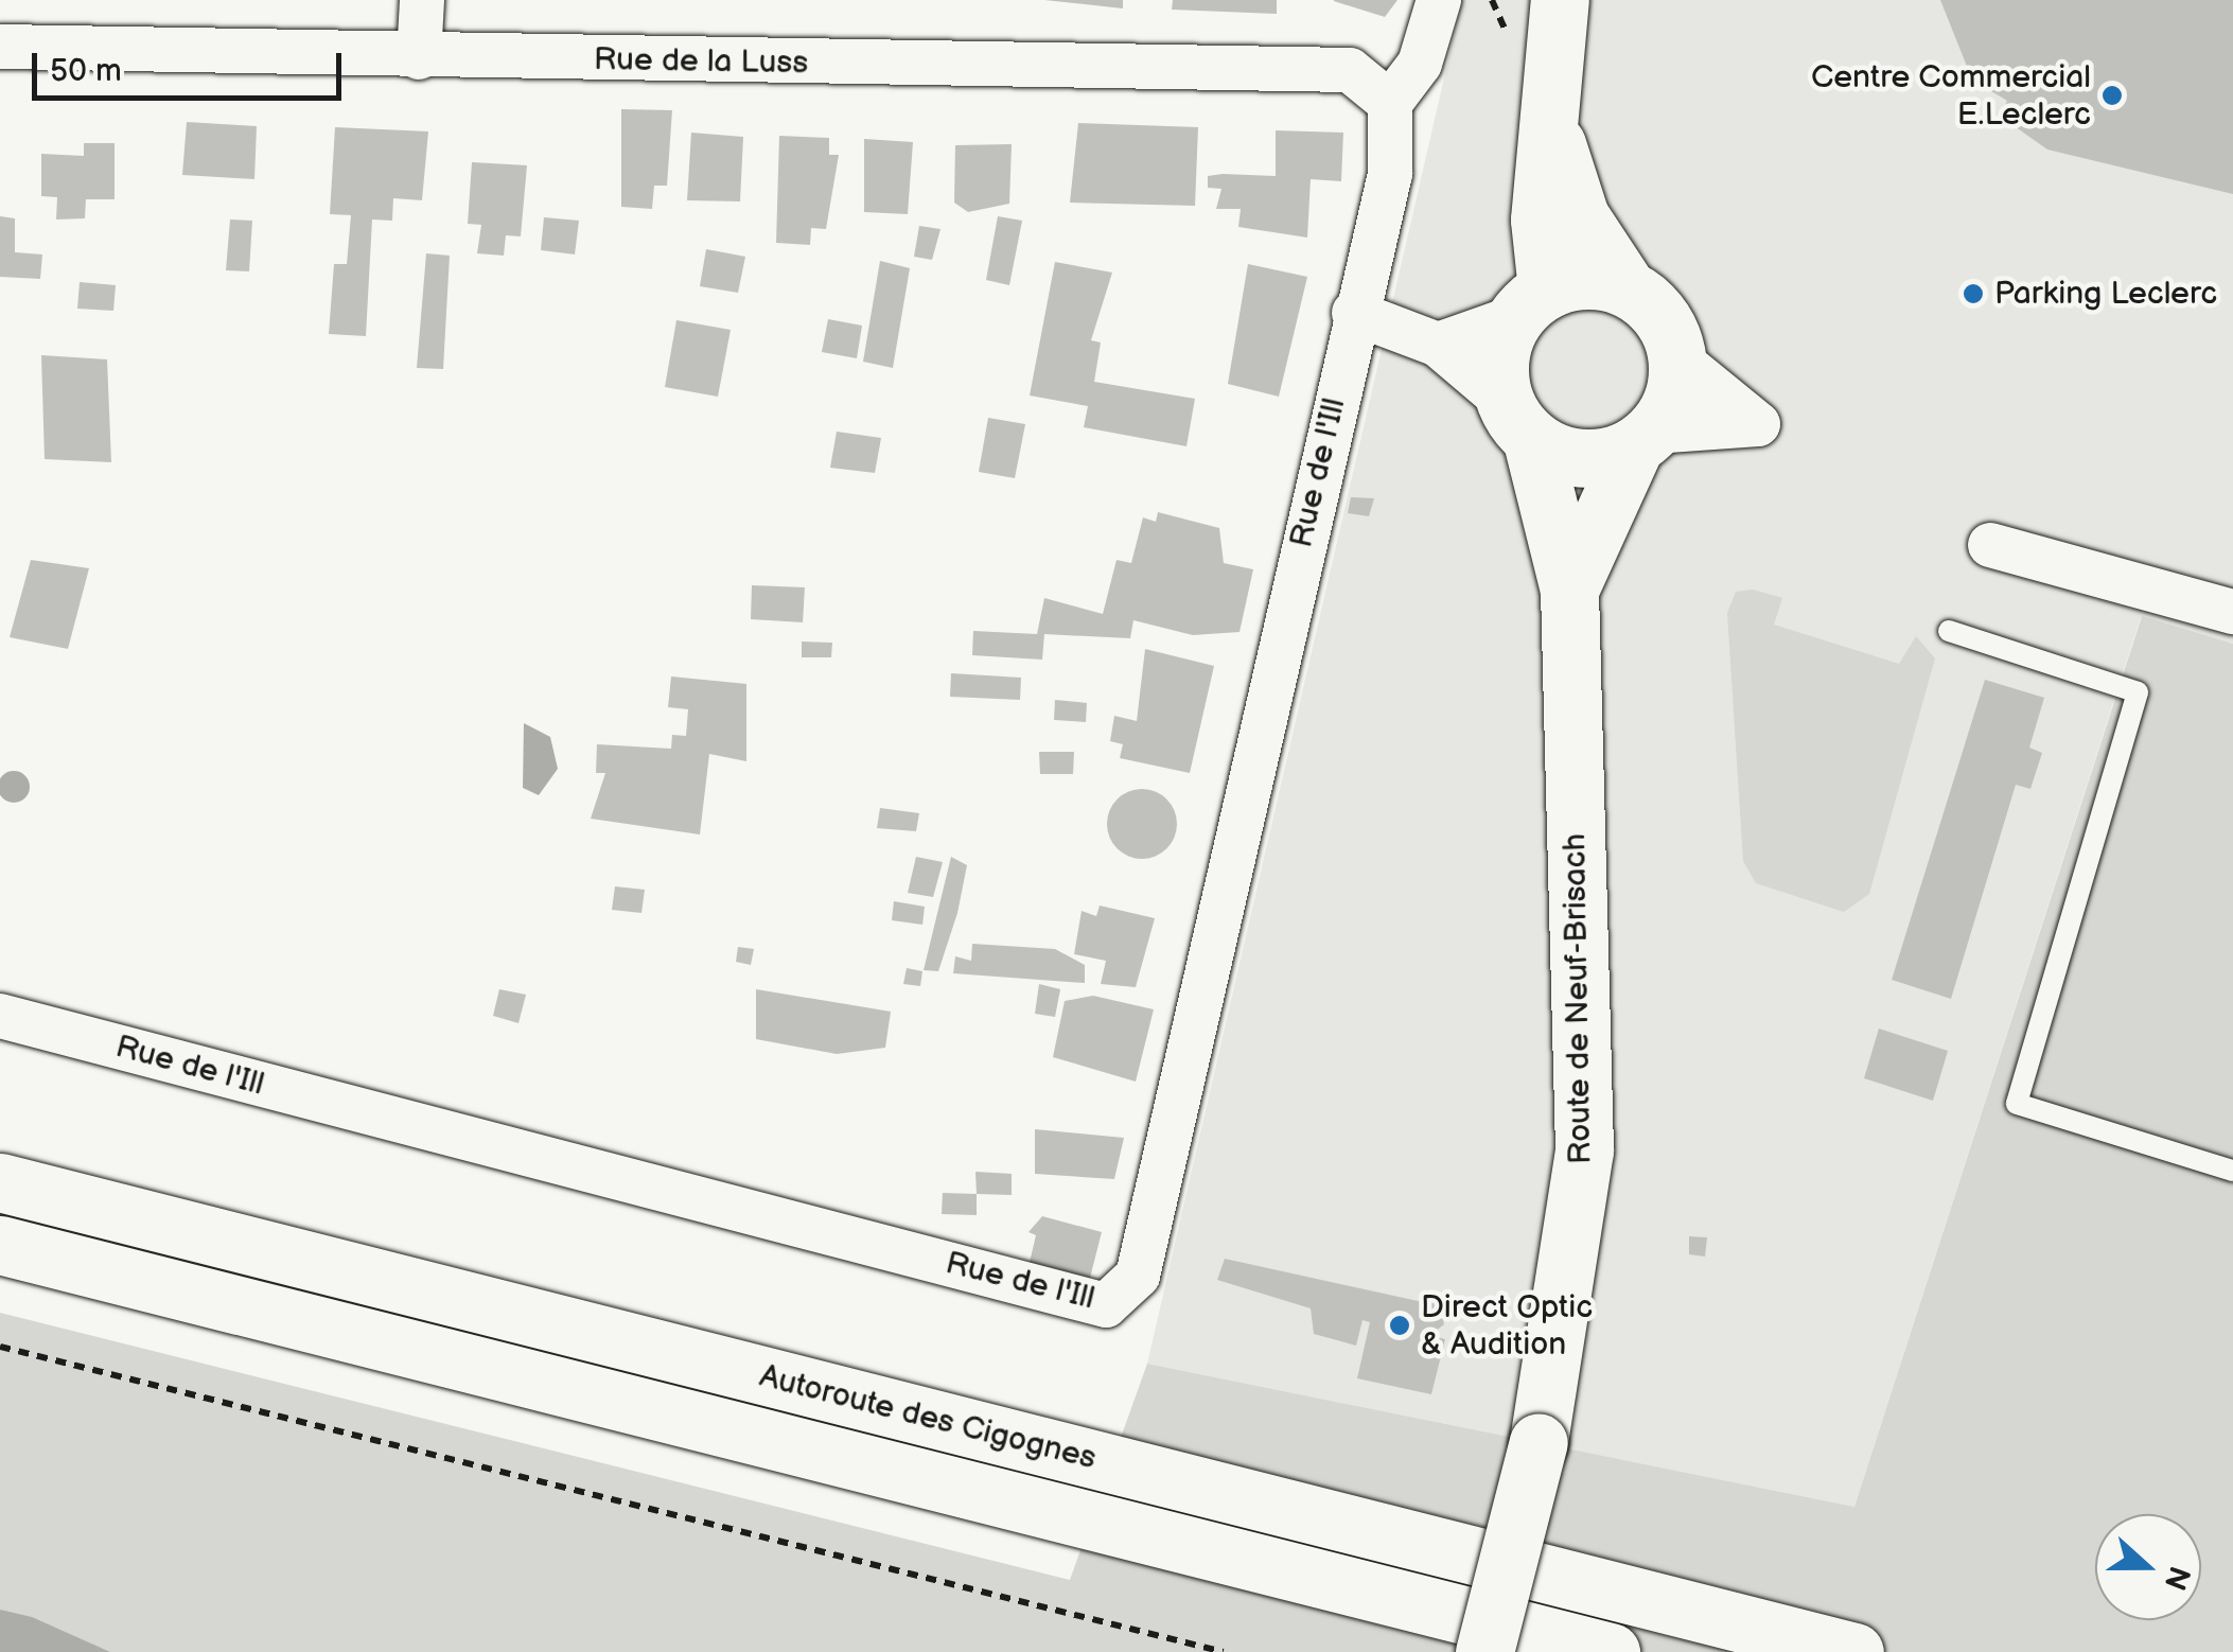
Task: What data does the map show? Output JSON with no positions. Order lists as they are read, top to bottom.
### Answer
{
  "streets": {
    "main road": ["Route de Neuf-Brisach", "Autoroute des Cigognes"],
    "street": ["Rue de la Luss", "Rue de l'Ill"]
  },
  "crossings": [
    ["Rue de la Luss", "Rue de l'Ill"]
  ],
  "places": ["Centre Commercial E.Leclerc", "Parking Leclerc", "Direct Optic & Audition"],
  "scale_bar": "50 m",
  "north": "right"
}
